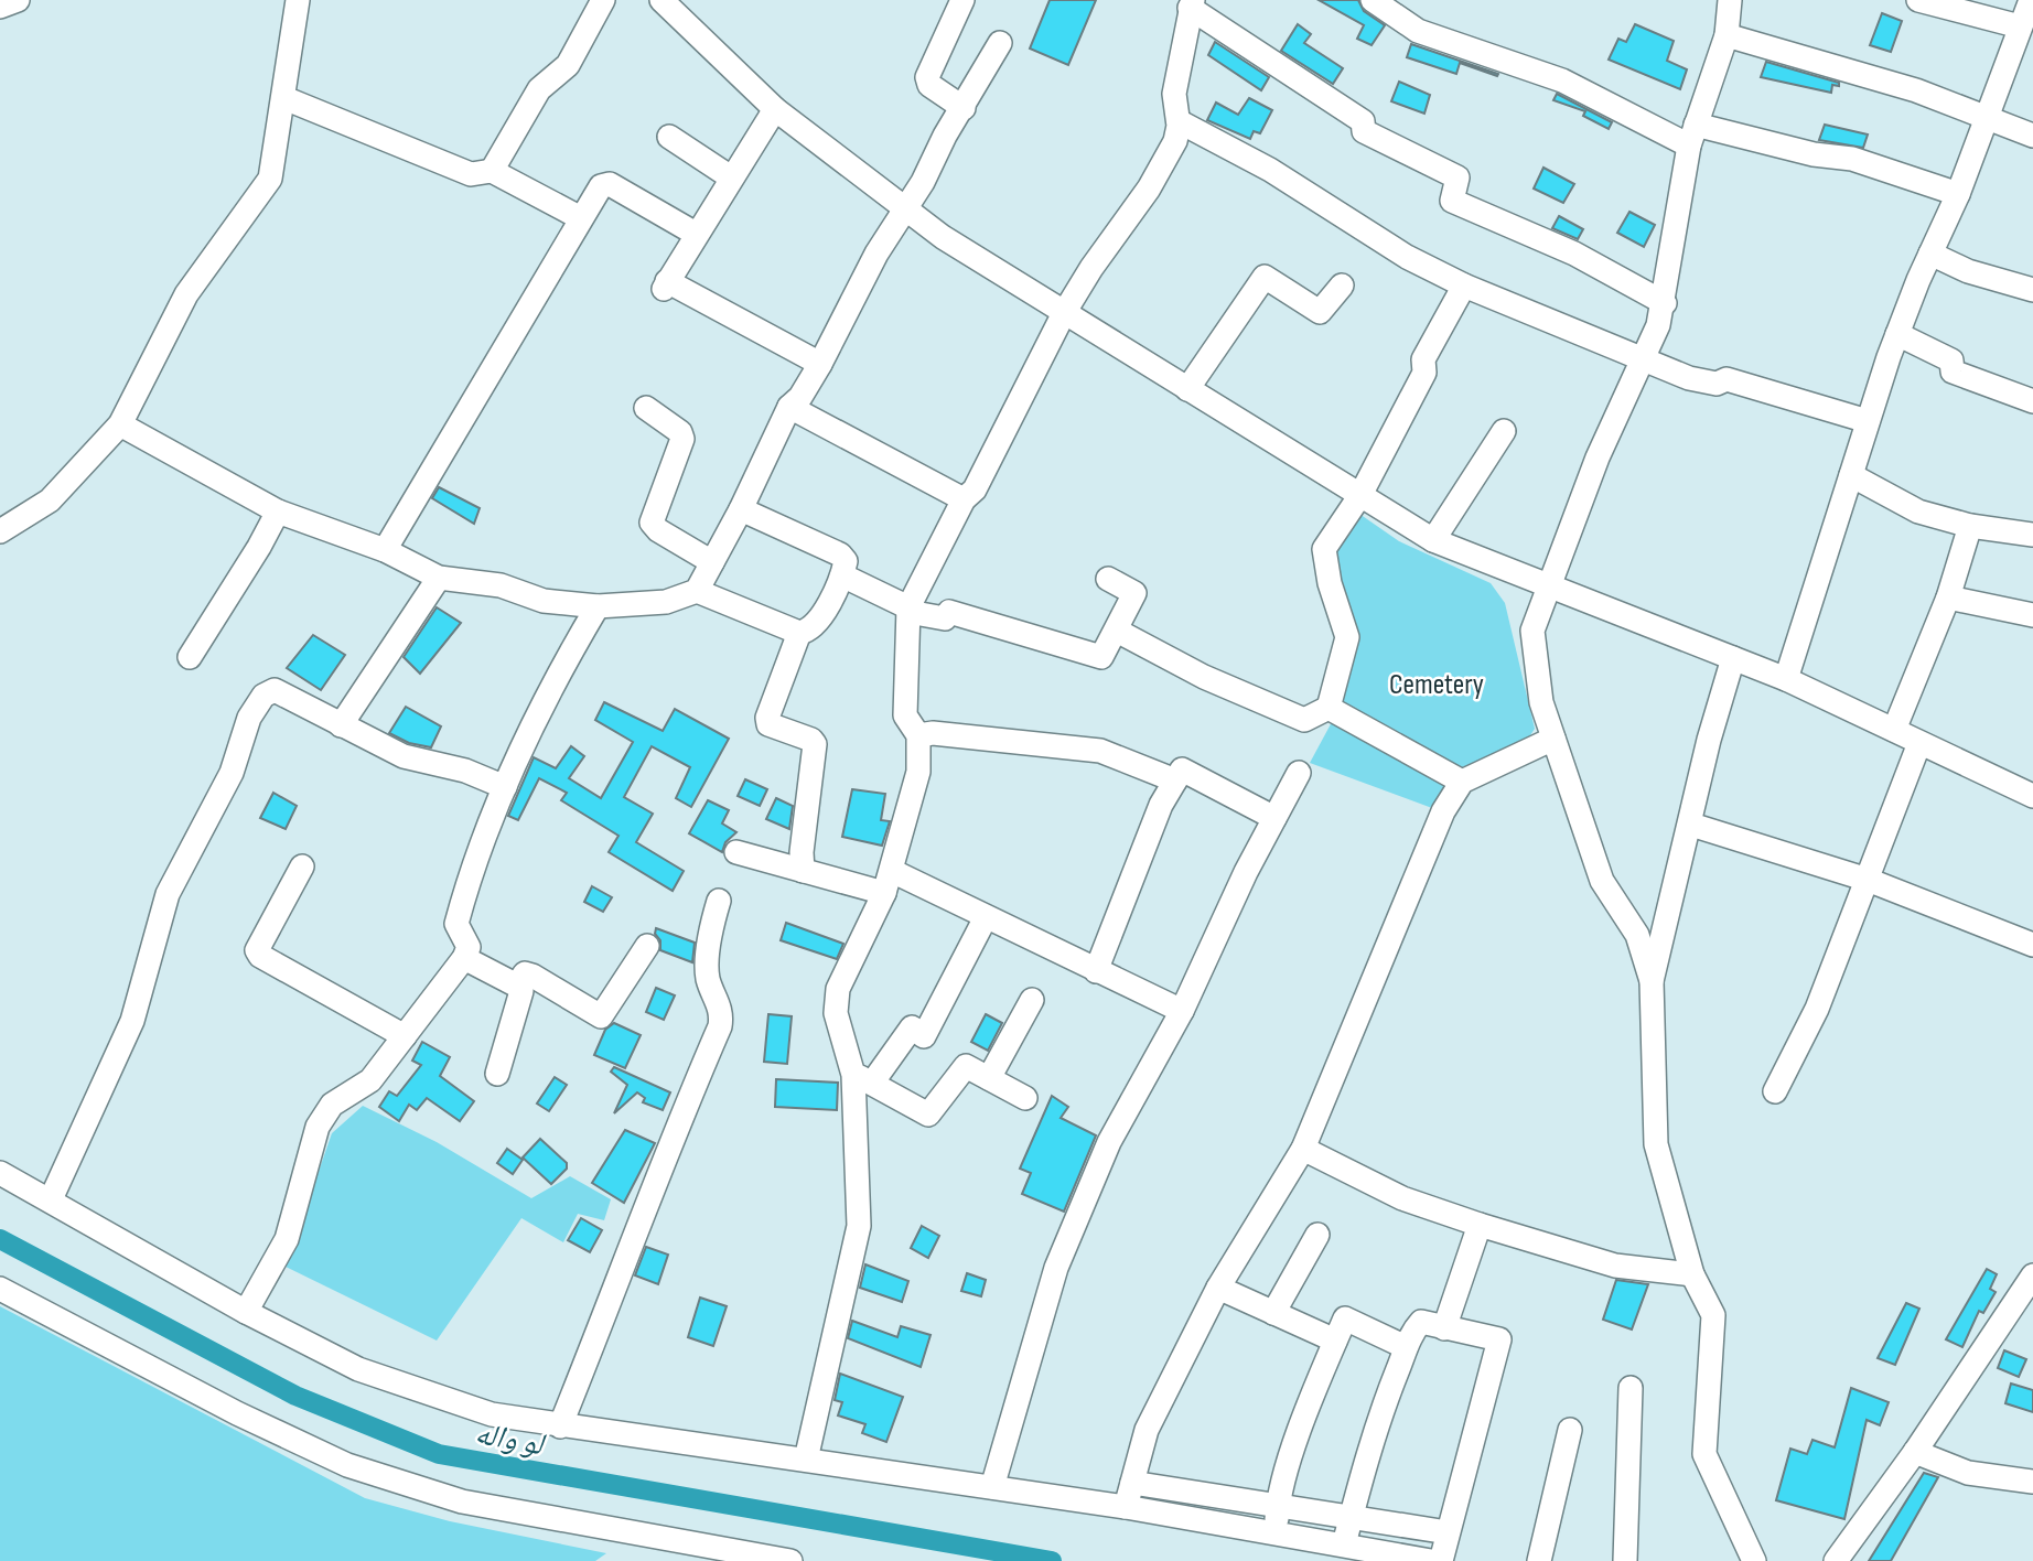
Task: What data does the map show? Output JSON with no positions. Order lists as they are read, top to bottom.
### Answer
{
  "water": ["لو واله"],
  "parks": ["Cemetery"]
}
